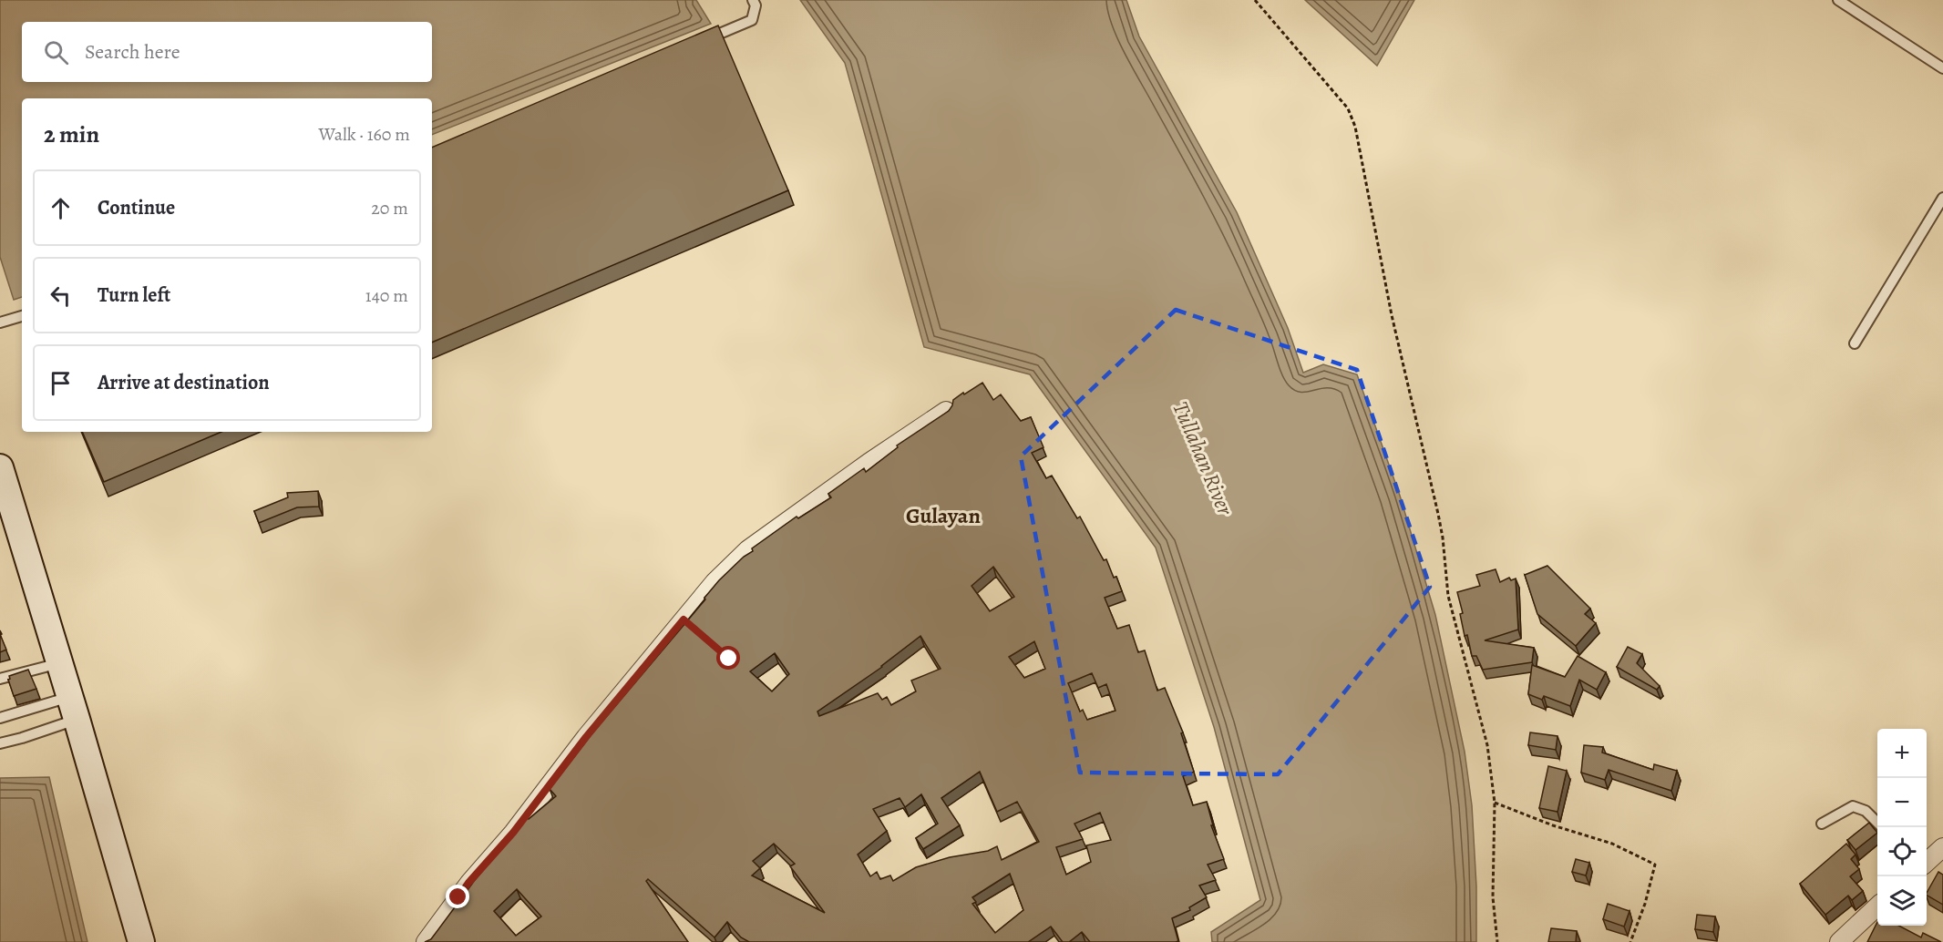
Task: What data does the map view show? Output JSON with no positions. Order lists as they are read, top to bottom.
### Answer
{
  "districts": ["Gulayan"],
  "water": ["Tullahan River"],
  "page": {
    "search": "Search here",
    "heading": ["2 min", "Walk · 160 m"],
    "list": [
      ["Continue", "20 m"],
      ["Turn left", "140 m"],
      "Arrive at destination"
    ],
    "map_buttons": ["+", "−"]
  }
}
